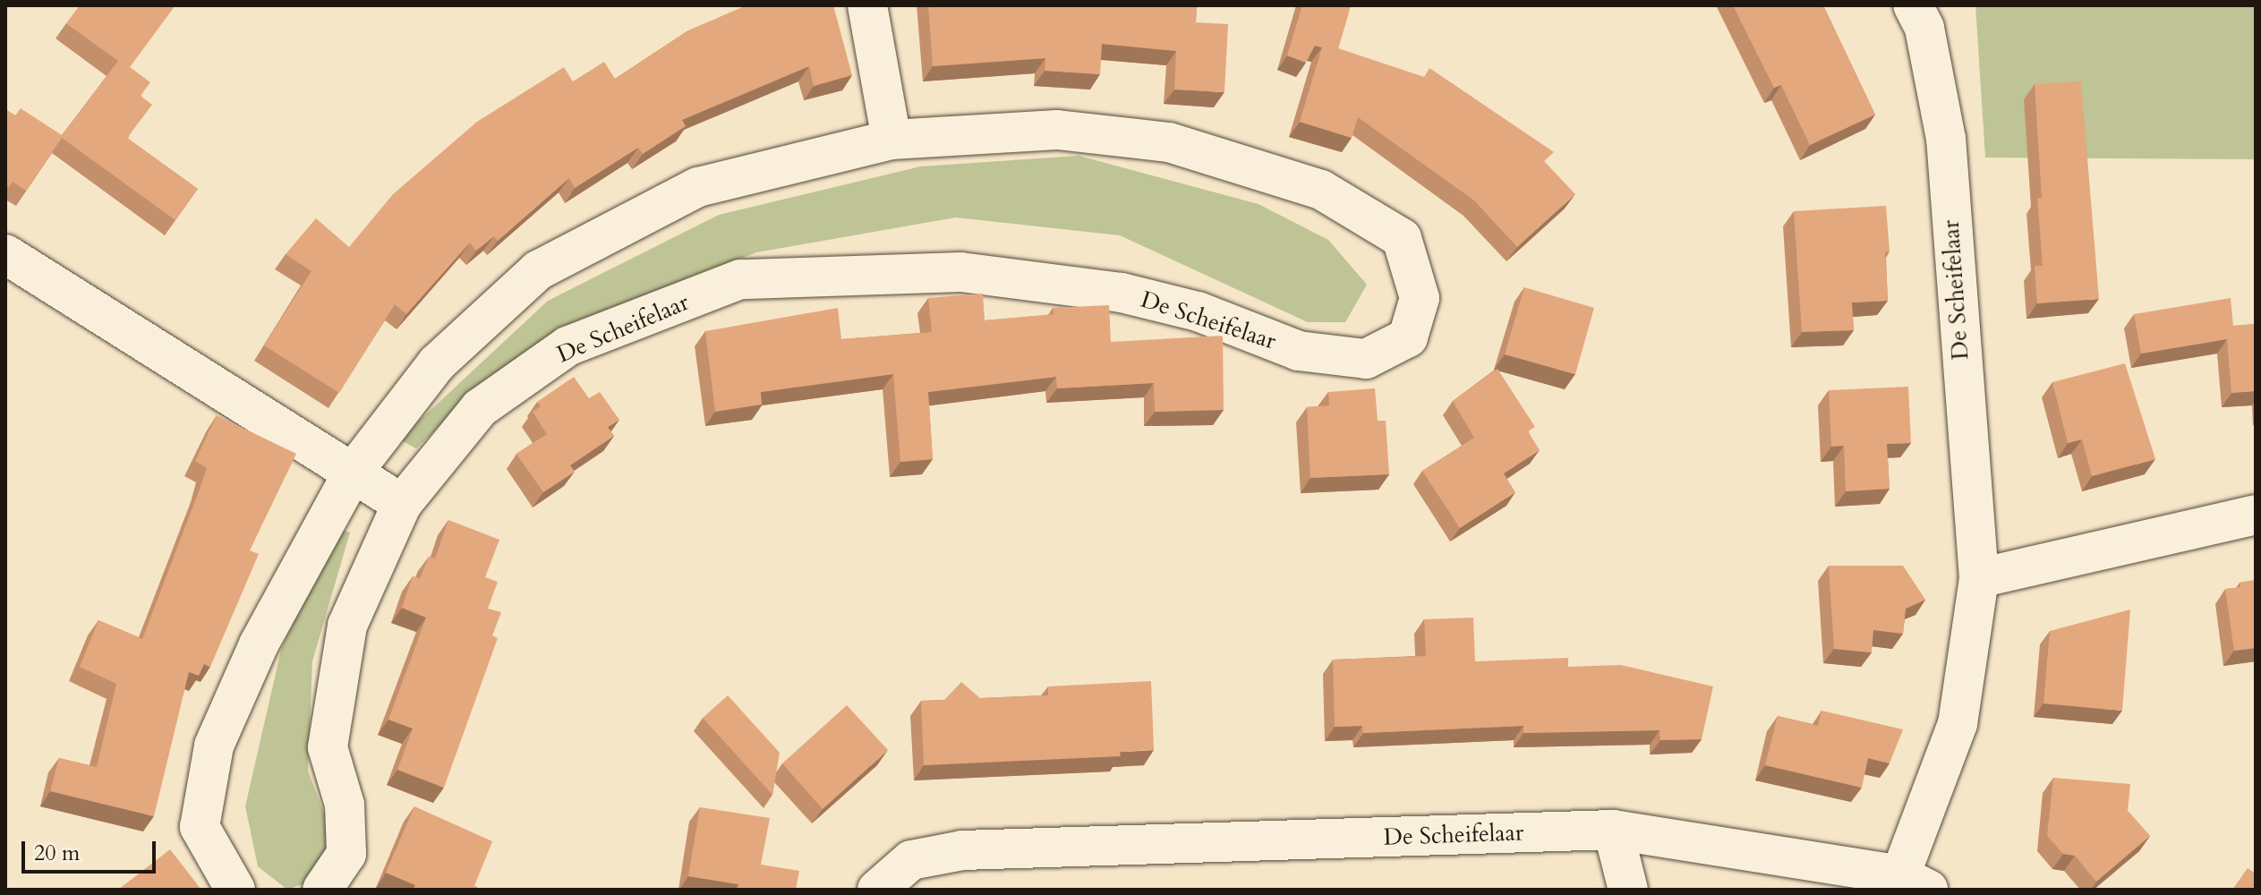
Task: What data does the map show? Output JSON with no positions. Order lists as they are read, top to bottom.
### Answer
{
  "streets": {
    "street": ["De Scheifelaar"]
  },
  "scale_bar": "20 m"
}
